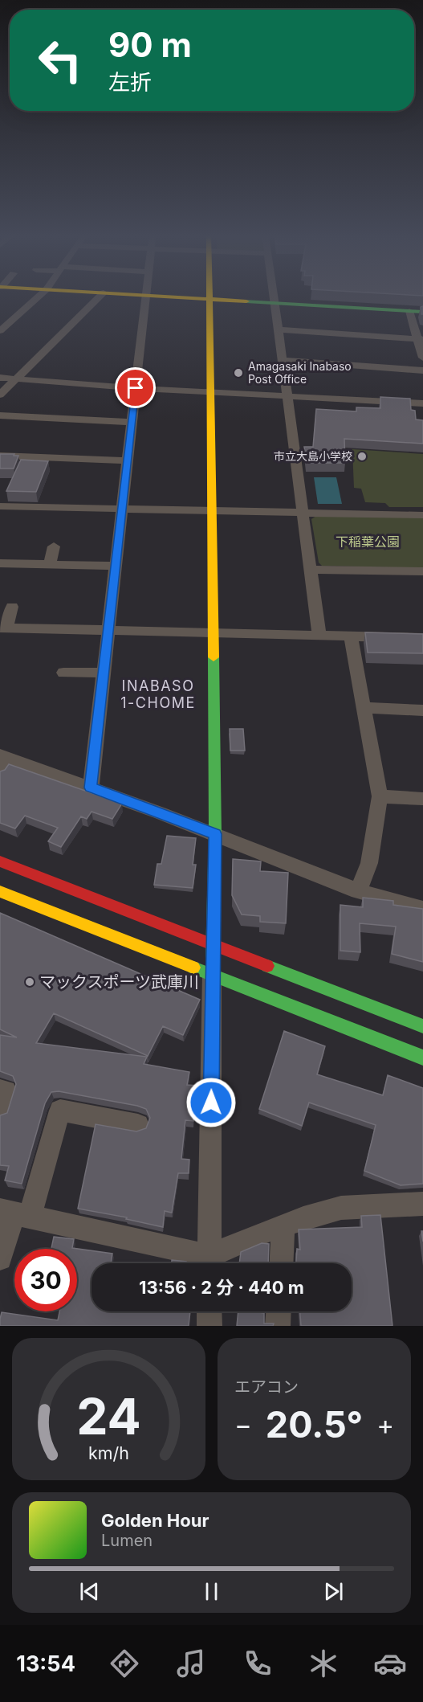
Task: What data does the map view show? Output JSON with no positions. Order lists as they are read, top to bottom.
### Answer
{
  "districts": ["INABASO 1-CHOME"],
  "parks": ["下稲葉公園"],
  "places": ["Amagasaki Inabaso Post Office", "市立大島小学校", "マックスポーツ武庫川"],
  "page": {
    "turn": ["90 m", "左折"],
    "limit": "30",
    "trip": "13:56 · 2 分 · 440 m",
    "tile": "エアコン",
    "heat": ["−", "20.5°", "+"],
    "song": ["Golden Hour", "Lumen"],
    "tabs": "13:54",
    "gauge": ["24", "km/h"]
  }
}
